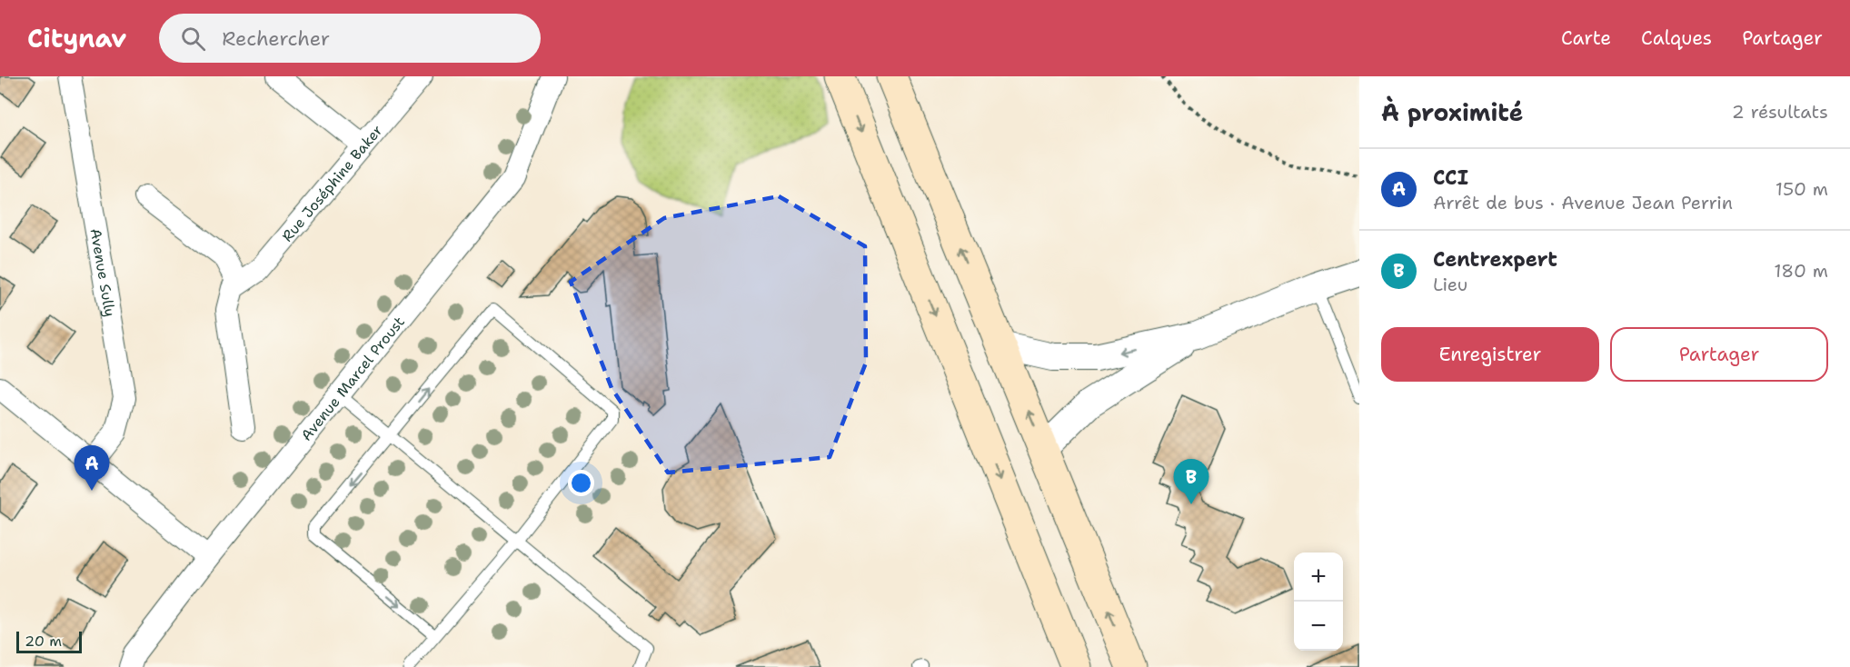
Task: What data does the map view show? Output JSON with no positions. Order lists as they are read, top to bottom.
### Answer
{
  "streets": {
    "street": ["Rue Joséphine Baker", "Avenue Sully", "Avenue Marcel Proust"]
  },
  "scale_bar": "20 m",
  "page": {
    "header": "Citynav",
    "search": "Rechercher",
    "nav": ["Carte", "Calques", "Partager"],
    "heading": ["À proximité", "2 résultats"],
    "list": [
      {
        "mark": "A",
        "name": "CCI",
        "note": "Arrêt de bus · Avenue Jean Perrin",
        "value": "150 m"
      },
      {
        "mark": "B",
        "name": "Centrexpert",
        "note": "Lieu",
        "value": "180 m"
      }
    ],
    "buttons": ["Enregistrer", "Partager"],
    "pins": ["A", "B"],
    "map_buttons": ["+", "−"],
    "scale": "20 m"
  }
}
